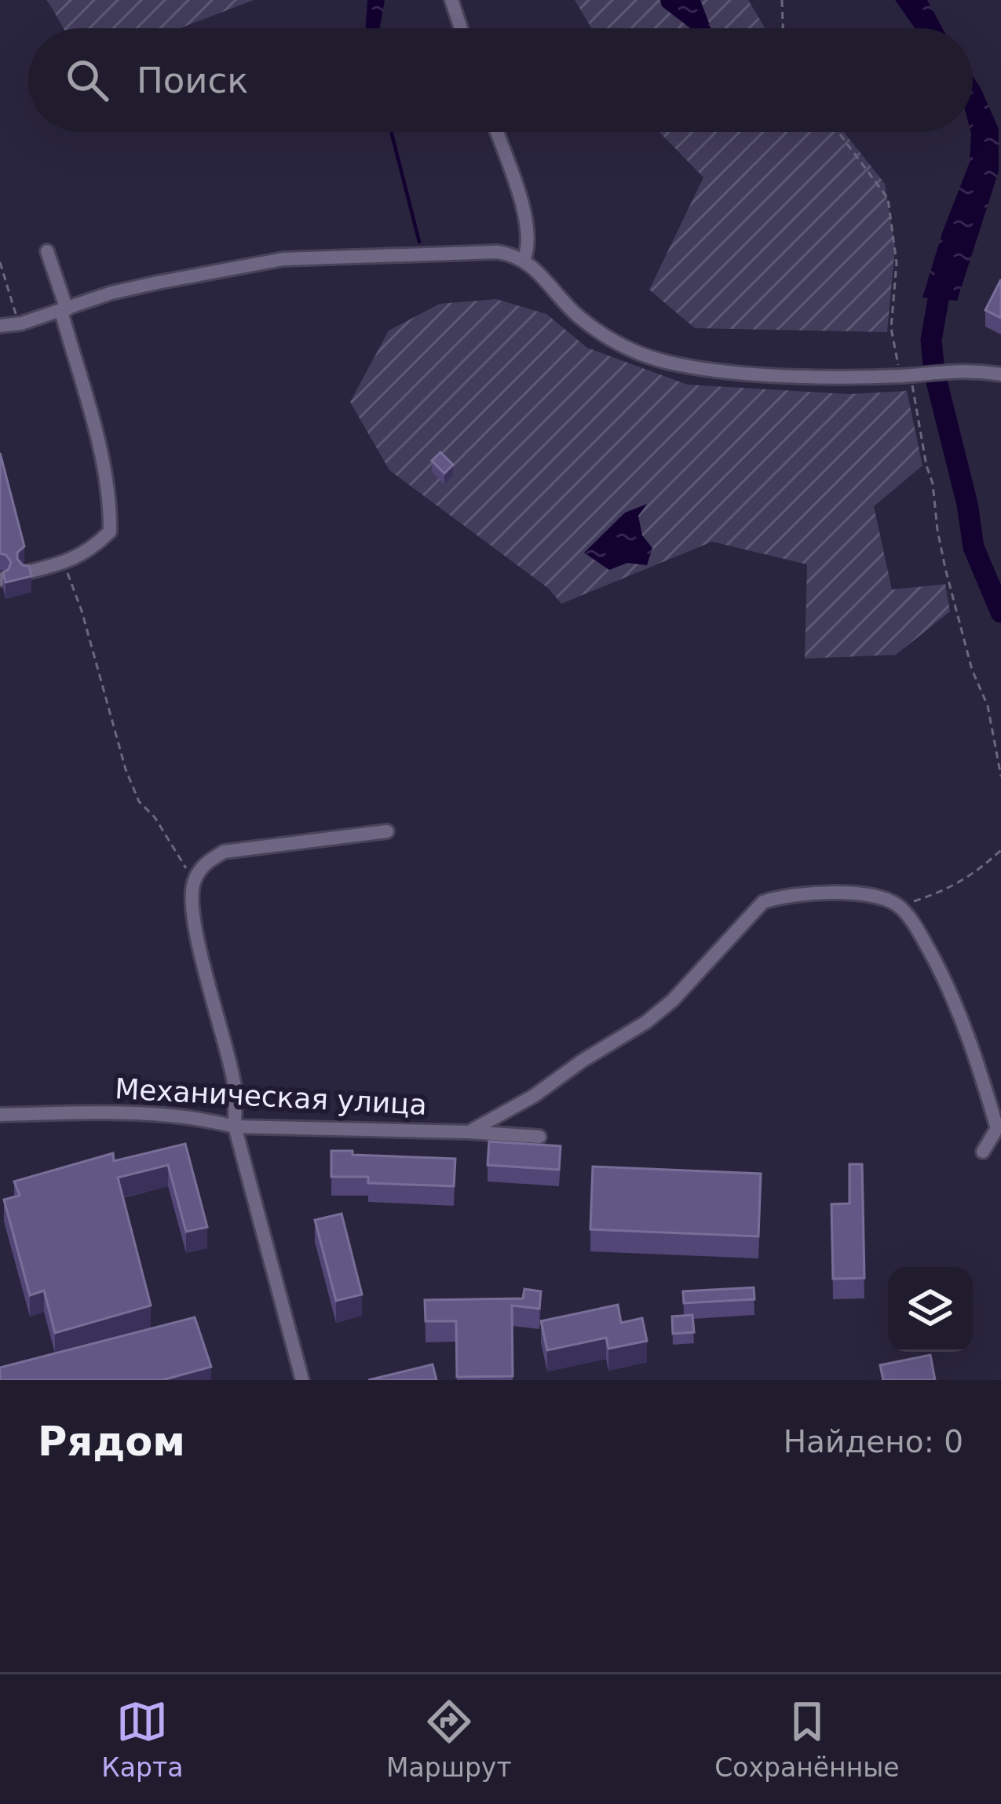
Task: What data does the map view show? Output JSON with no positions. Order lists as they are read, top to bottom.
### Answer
{
  "streets": {
    "street": ["Механическая улица"]
  },
  "page": {
    "search": "Поиск",
    "heading": ["Рядом", "Найдено: 0"],
    "nav": ["Карта", "Маршрут", "Сохранённые"]
  }
}
